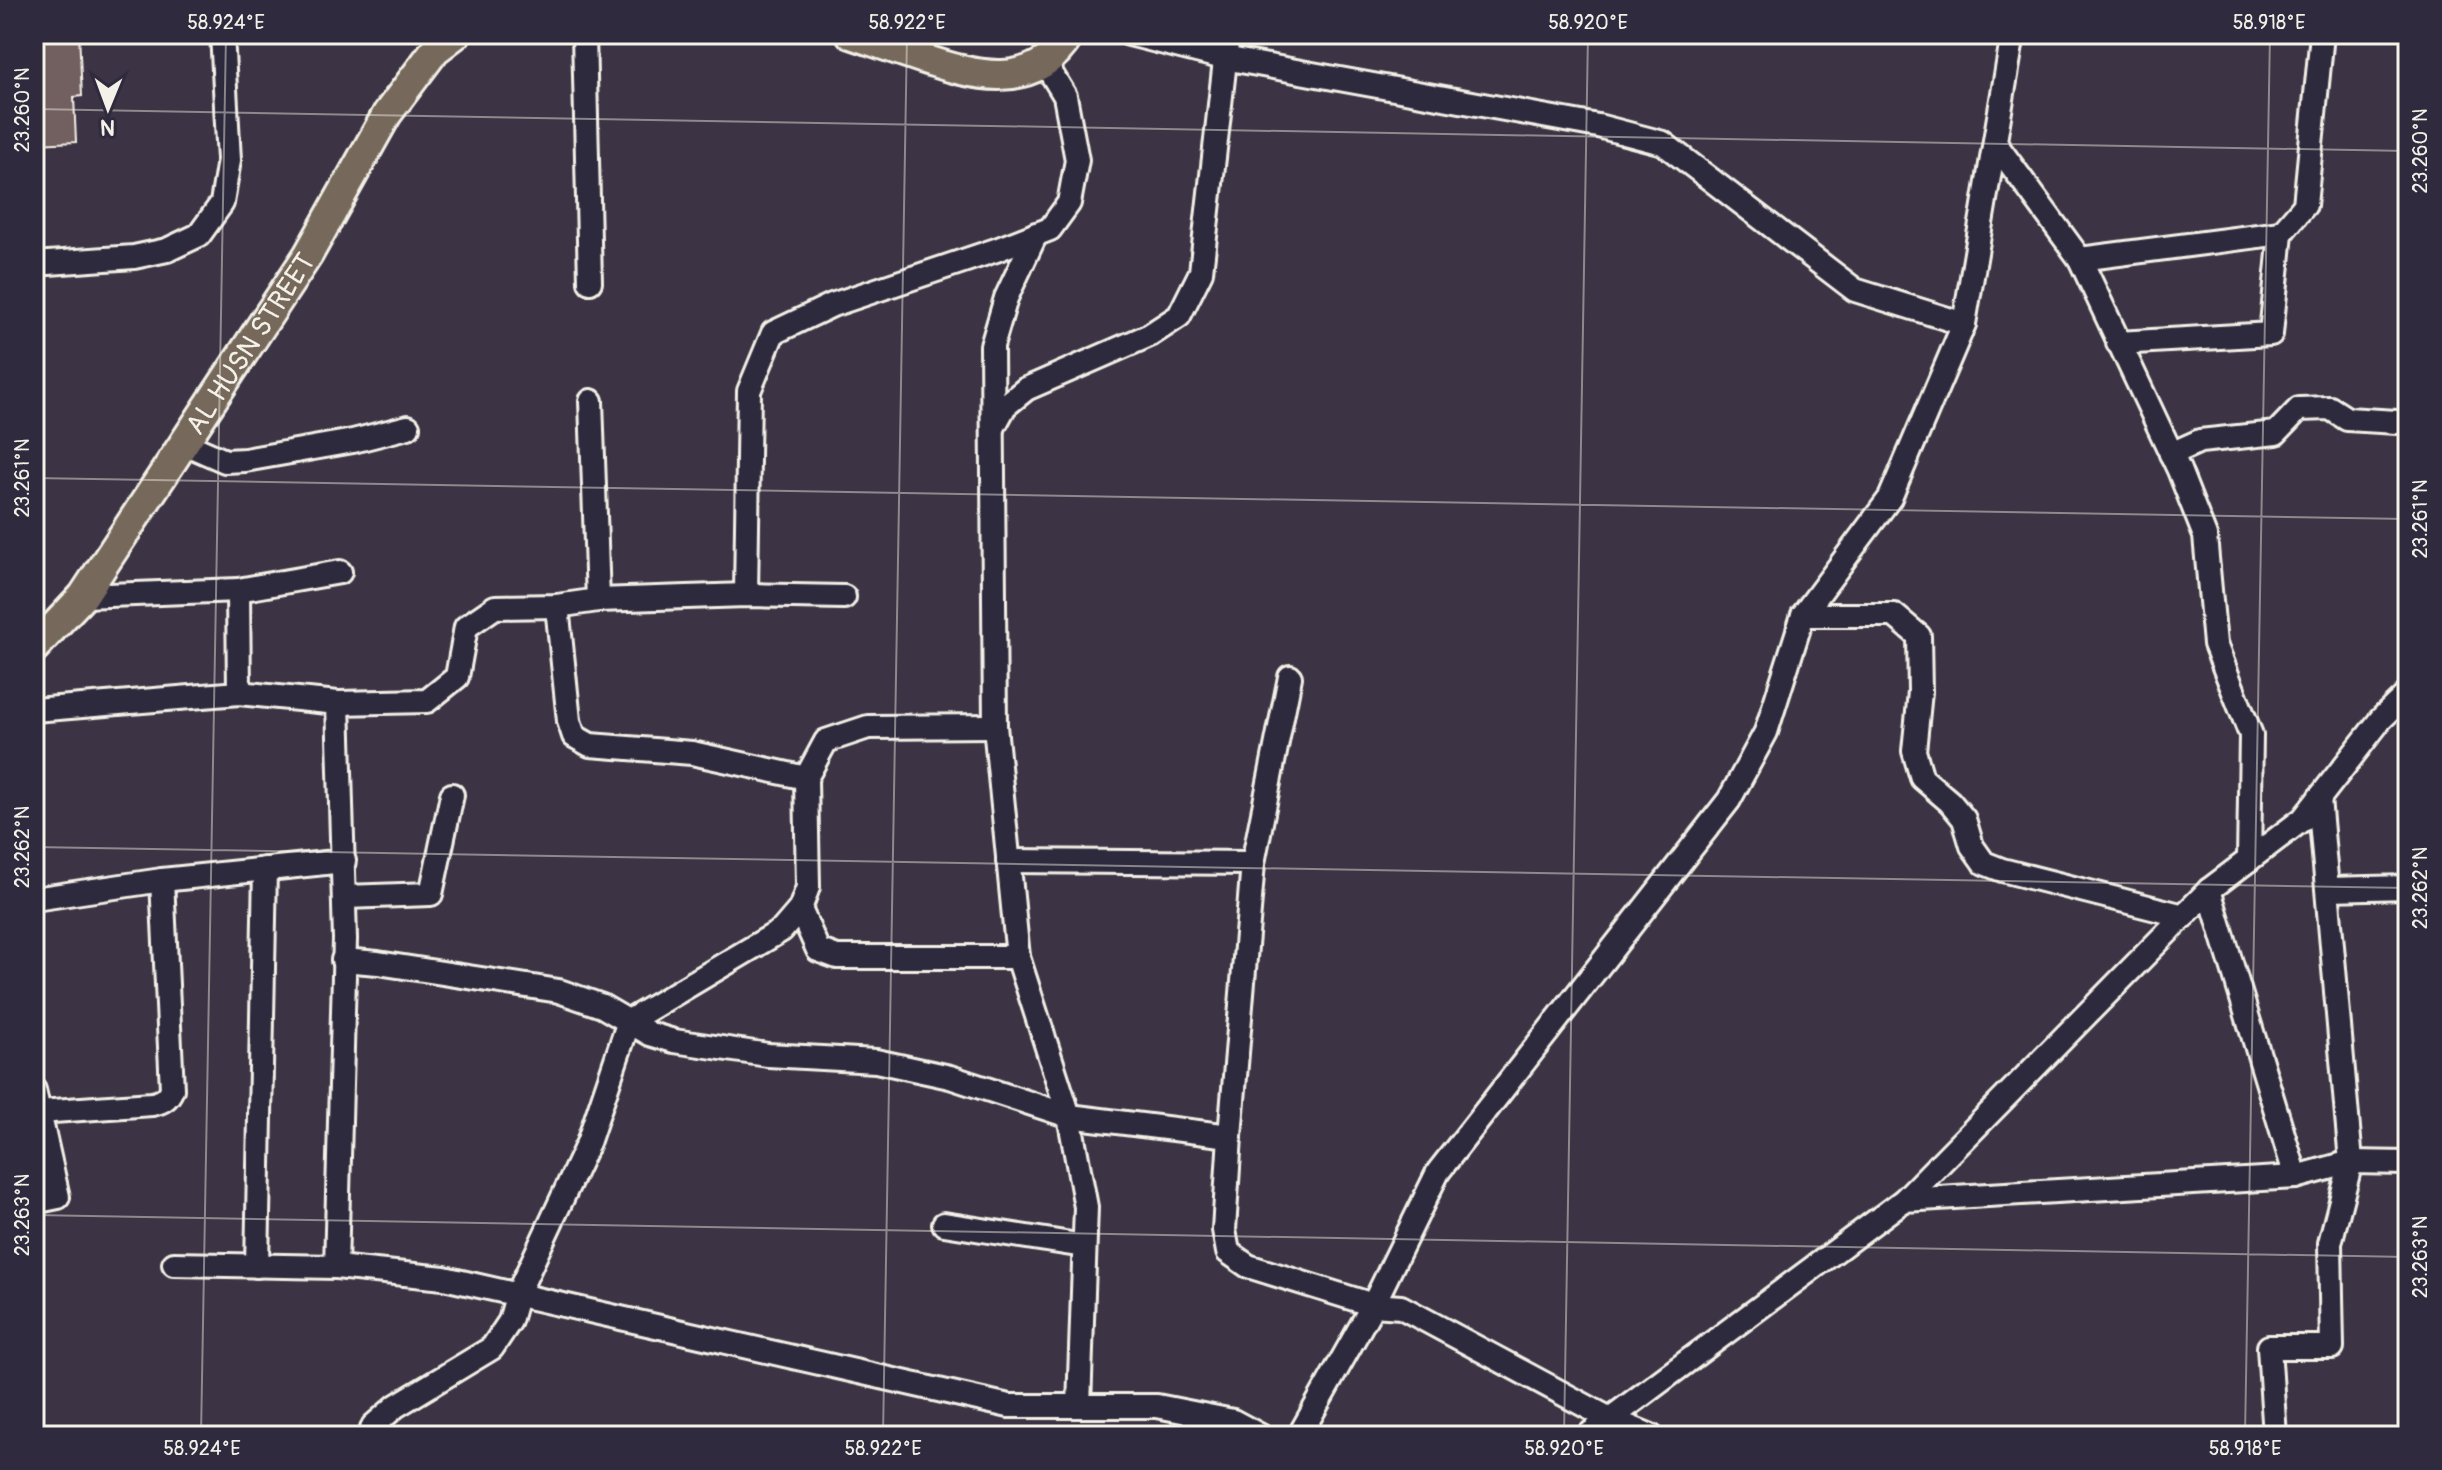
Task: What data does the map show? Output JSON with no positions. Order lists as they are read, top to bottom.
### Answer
{
  "streets": {
    "main road": ["AL HUSN STREET"]
  },
  "north": "bottom",
  "coordinates": [
    "58.924°E",
    "58.922°E",
    "58.920°E",
    "58.918°E",
    "23.260°N",
    "23.261°N",
    "23.262°N",
    "23.263°N"
  ]
}
